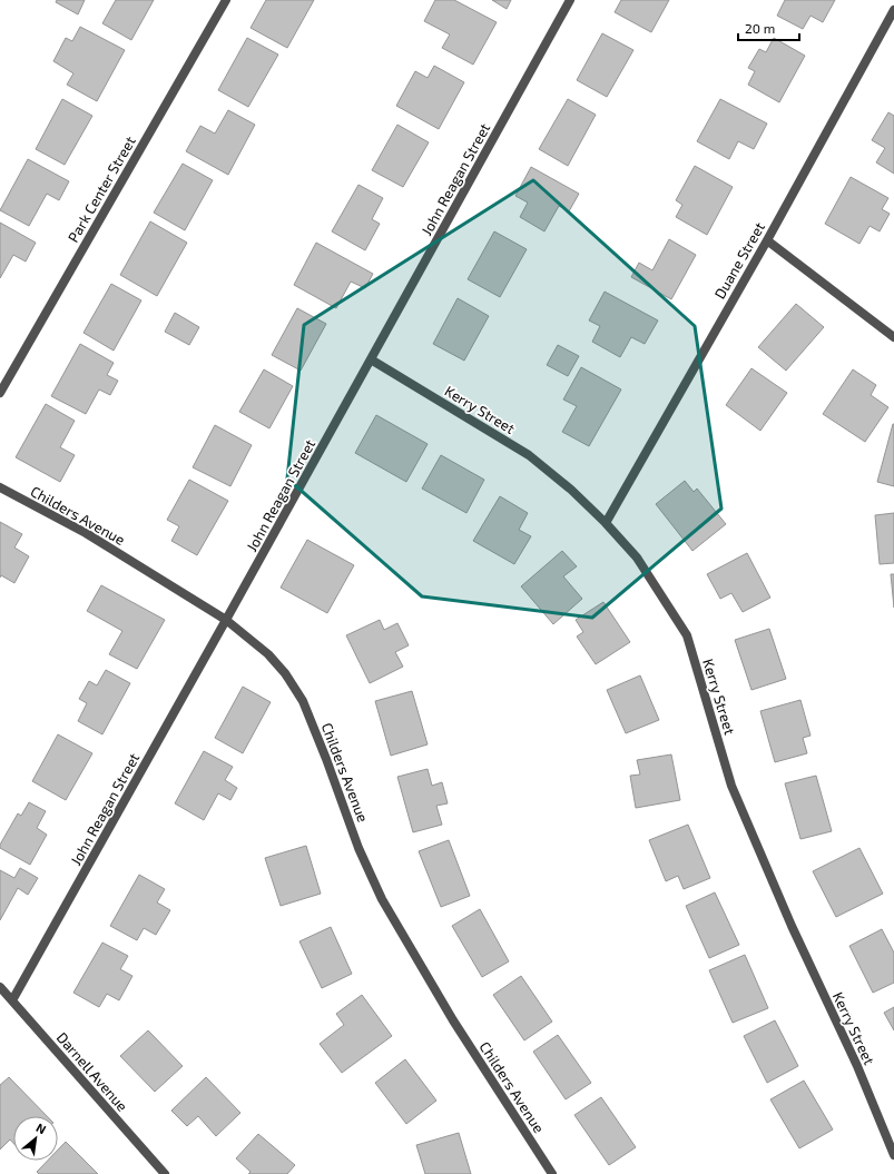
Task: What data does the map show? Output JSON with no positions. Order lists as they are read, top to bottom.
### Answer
{
  "streets": {
    "street": [
      "John Reagan Street",
      "Park Center Street",
      "Duane Street",
      "Kerry Street",
      "Childers Avenue",
      "Darnell Avenue"
    ]
  },
  "crossings": [
    ["John Reagan Street", "Kerry Street"],
    ["John Reagan Street", "Childers Avenue"],
    ["John Reagan Street", "Darnell Avenue"],
    ["Duane Street", "Kerry Street"]
  ],
  "scale_bar": "20 m",
  "north": "top right"
}
